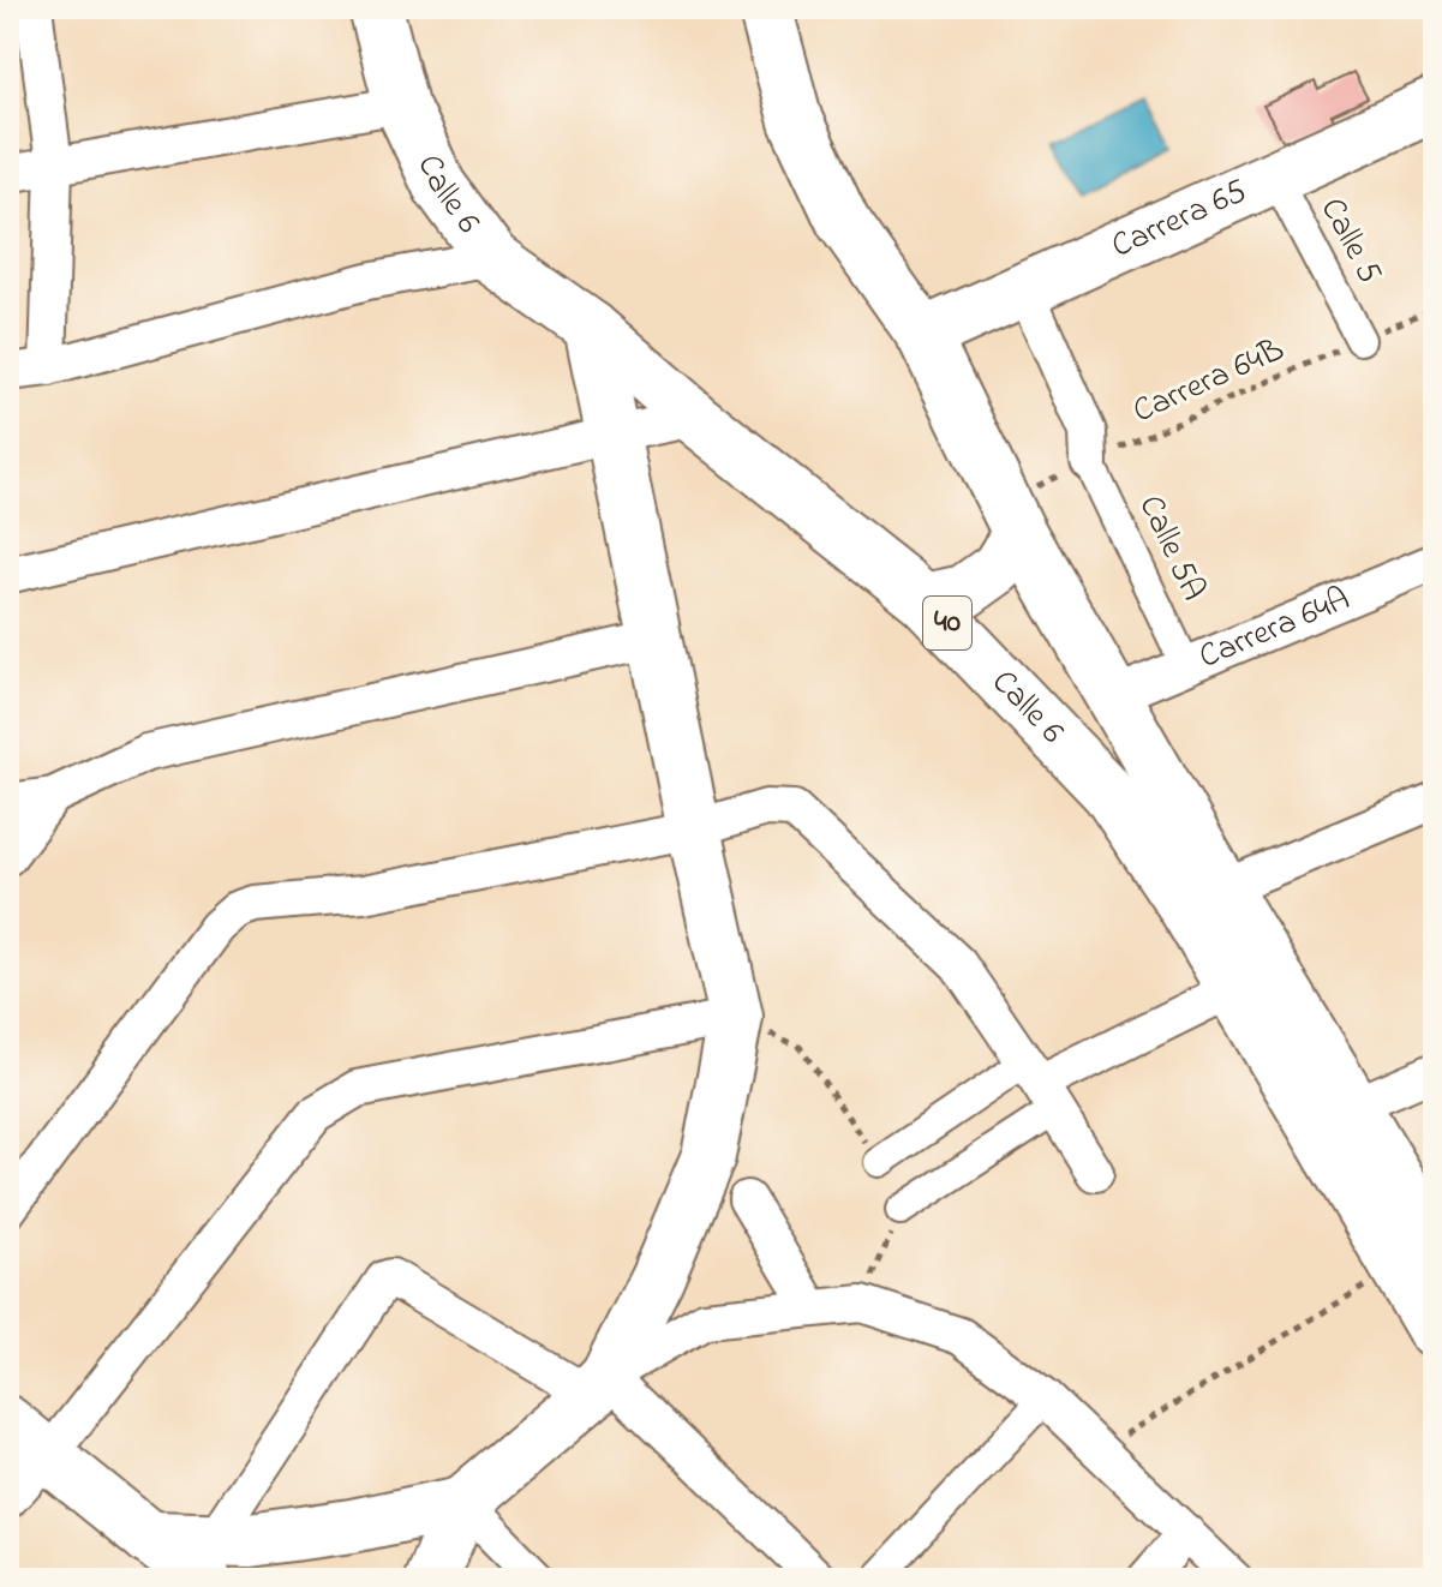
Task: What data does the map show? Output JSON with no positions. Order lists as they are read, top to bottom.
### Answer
{
  "streets": {
    "main road": ["Calle 6", "Carrera 65", "40"],
    "street": ["Calle 5", "Calle 5A", "Carrera 64A"],
    "path": ["Carrera 64B"]
  },
  "crossings": [
    ["Calle 6", "Carrera 65"],
    ["Calle 6", "Carrera 64B"],
    ["Calle 6", "Carrera 64A"],
    ["Carrera 65", "Calle 5"],
    ["Calle 5", "Carrera 64B"],
    ["Carrera 64B", "Calle 5A"],
    ["Calle 5A", "Carrera 64A"]
  ]
}
